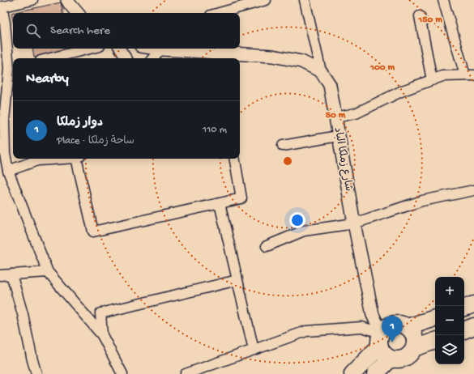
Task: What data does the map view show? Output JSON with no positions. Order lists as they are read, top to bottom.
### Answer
{
  "streets": {
    "street": ["شارع زملكا الباد"]
  },
  "page": {
    "search": "Search here",
    "heading": "Nearby",
    "list": [
      {
        "mark": "1",
        "name": "دوار زملكا",
        "note": "Place · ساحة زملكا",
        "value": "110 m"
      }
    ],
    "map_buttons": ["+", "−"],
    "pins": "1"
  },
  "rings": ["150 m", "100 m", "50 m"]
}
